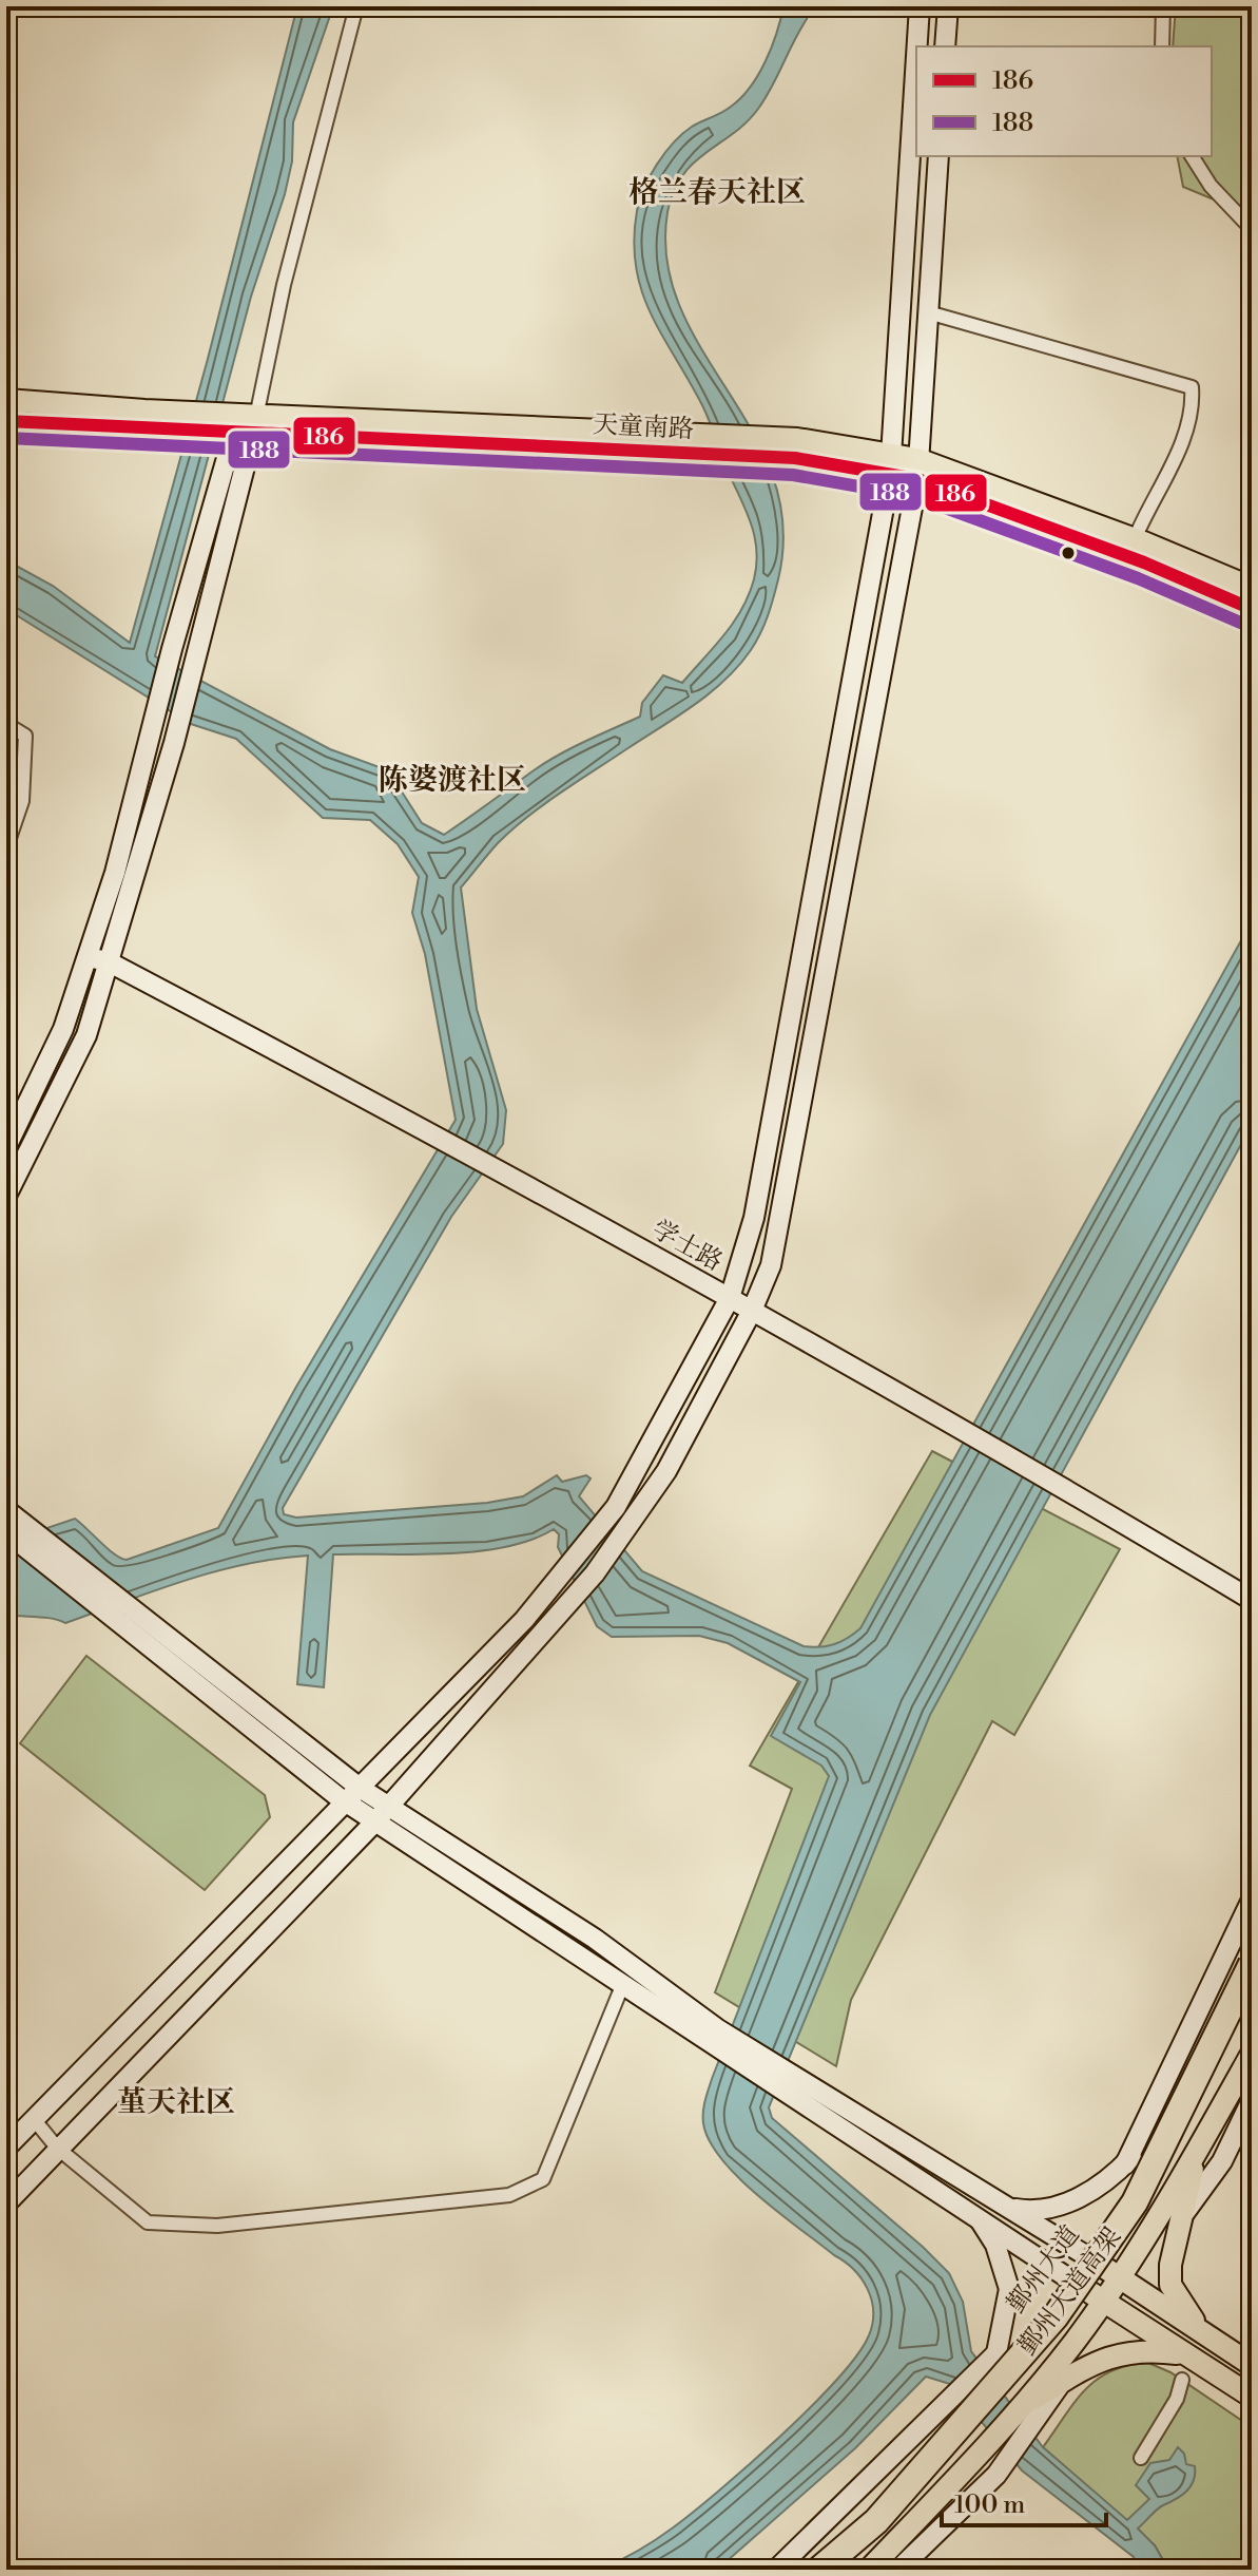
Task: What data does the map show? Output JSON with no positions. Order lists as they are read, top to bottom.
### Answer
{
  "streets": {
    "highway": ["鄞州大道高架"],
    "main road": ["天童南路", "鄞州大道"],
    "street": ["学士路"]
  },
  "districts": ["格兰春天社区", "陈婆渡社区", "堇天社区"],
  "lines": ["transit line 186", "transit line 188"],
  "legend": ["186", "188"],
  "scale_bar": "100 m"
}
